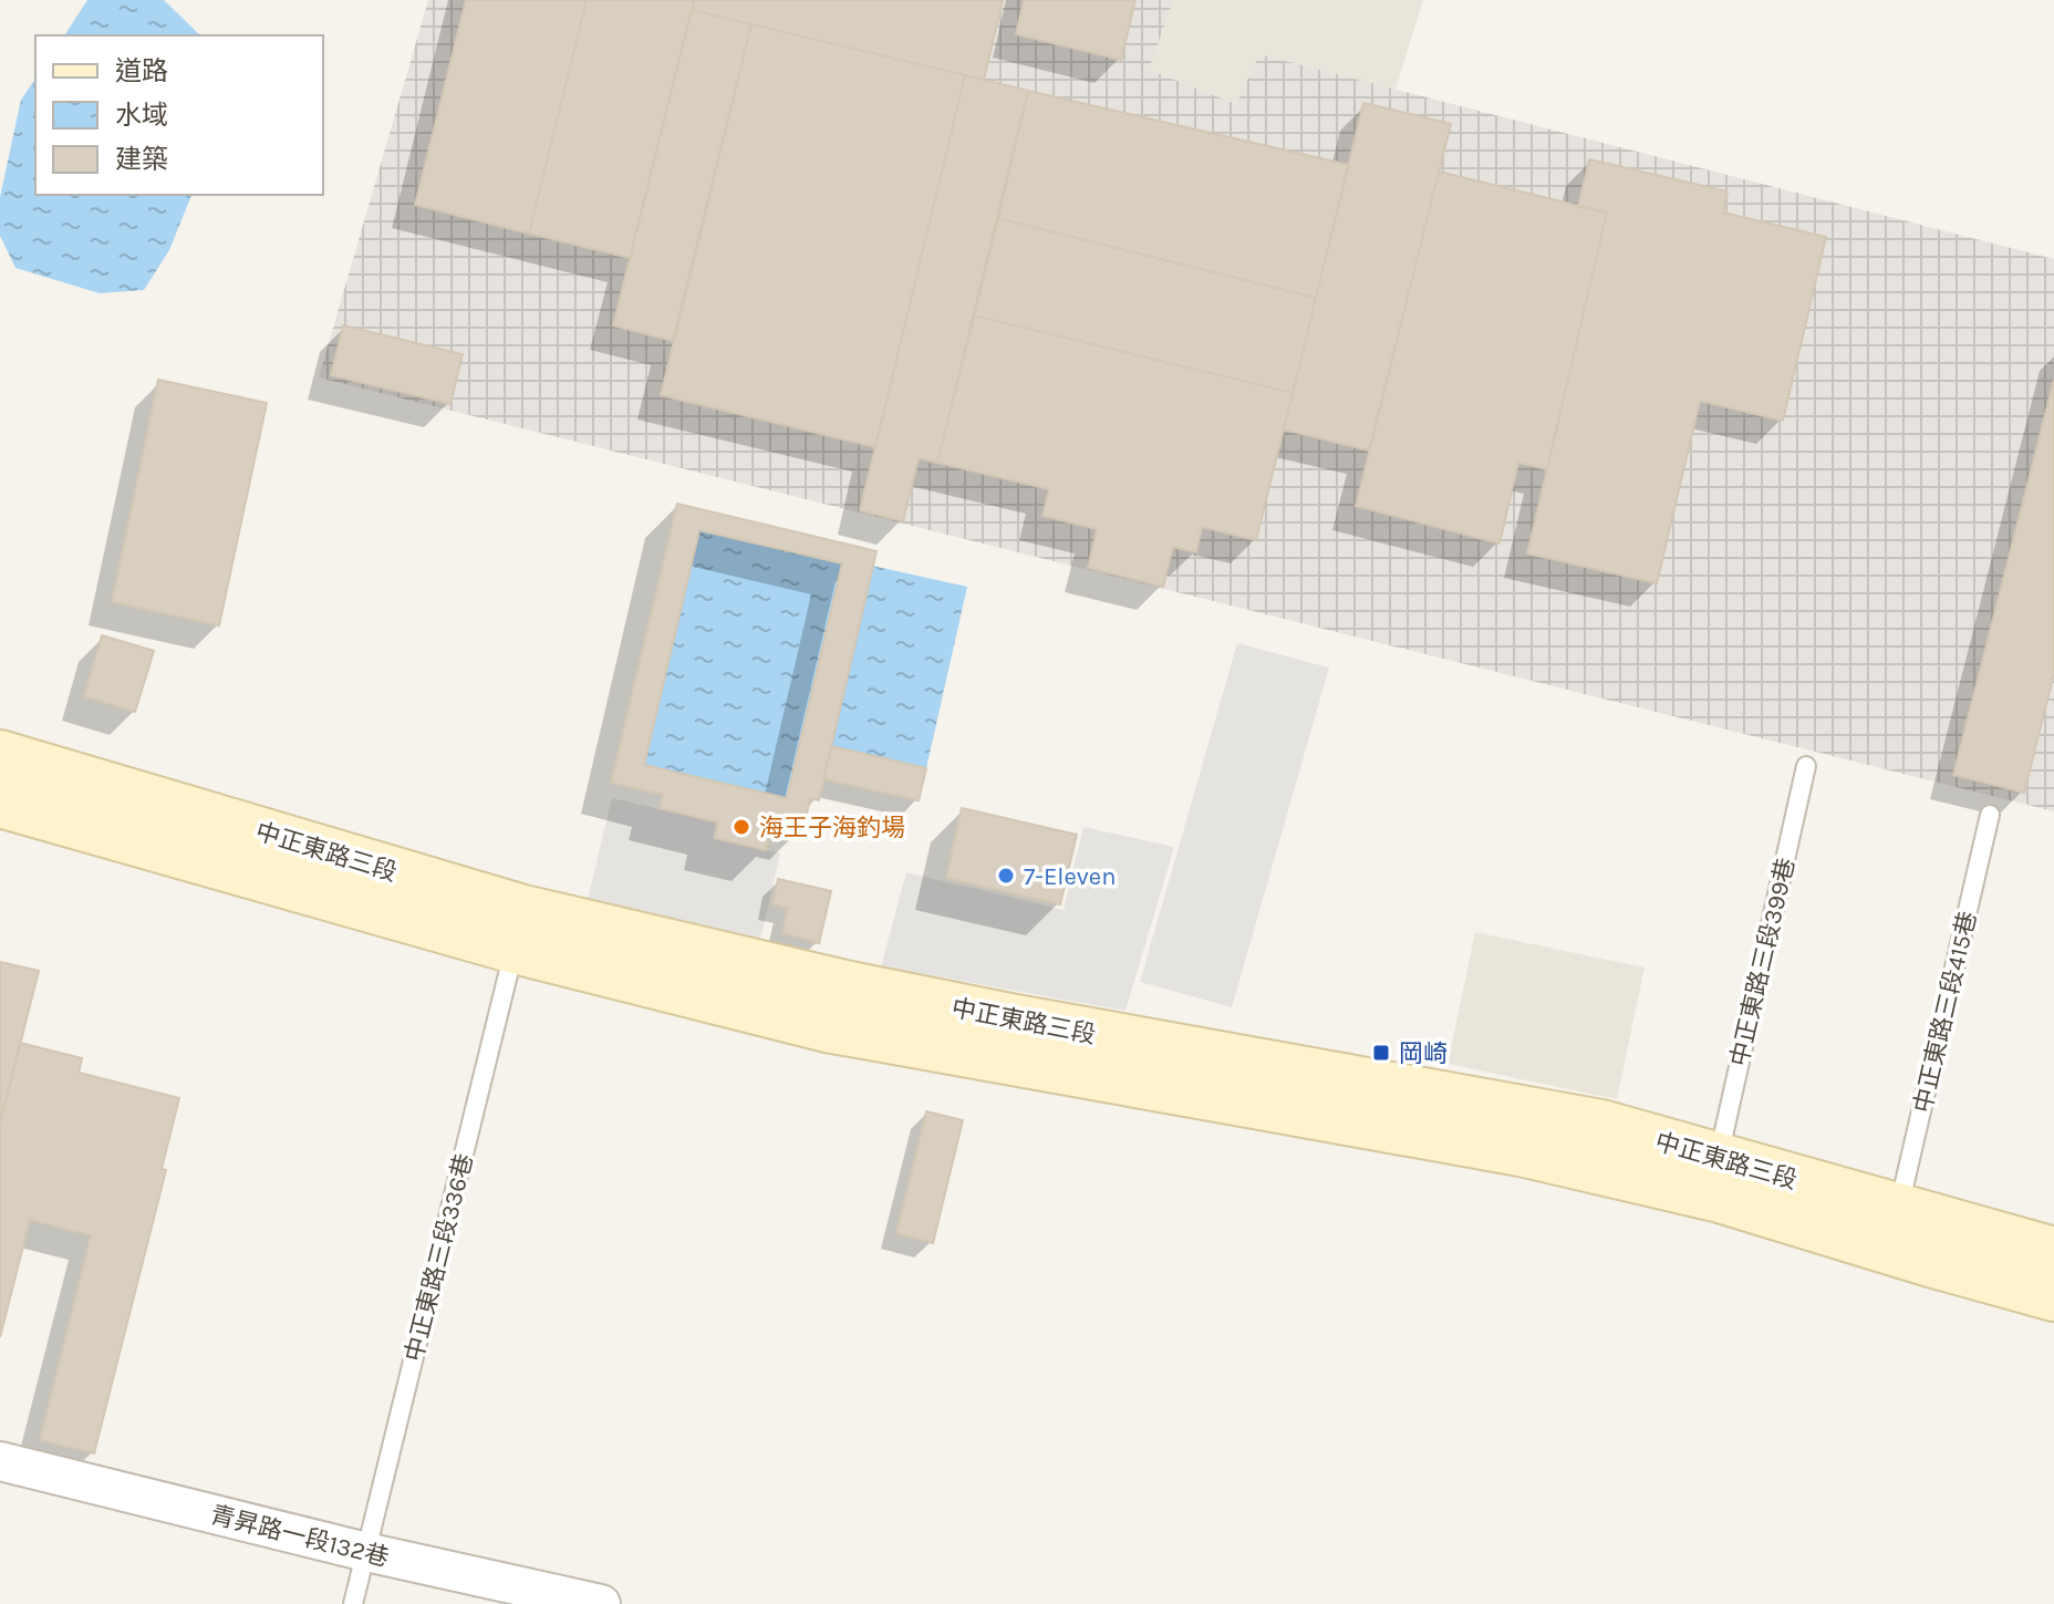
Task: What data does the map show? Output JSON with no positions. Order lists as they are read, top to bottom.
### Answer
{
  "streets": {
    "main road": ["中正東路三段"],
    "street": ["青昇路一段132巷"],
    "lane": ["中正東路三段399巷", "中正東路三段415巷", "中正東路三段336巷"]
  },
  "crossings": [
    ["中正東路三段", "中正東路三段399巷"],
    ["中正東路三段", "中正東路三段415巷"],
    ["中正東路三段", "中正東路三段336巷"],
    ["中正東路三段336巷", "青昇路一段132巷"]
  ],
  "places": {
    "other": ["海王子海釣場", "7-Eleven"],
    "transit": ["岡崎"]
  },
  "legend": ["道路", "水域", "建築"]
}
